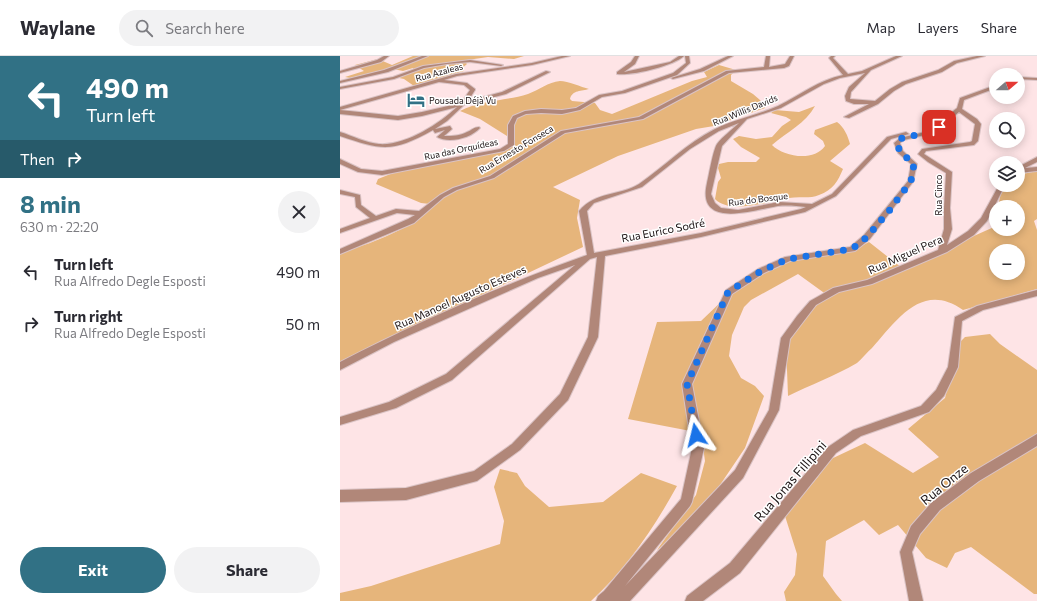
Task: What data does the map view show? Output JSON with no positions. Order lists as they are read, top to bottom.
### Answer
{
  "streets": {
    "street": [
      "Rua Azaleas",
      "Rua Willis Davids",
      "Rua das Orquídeas",
      "Rua Ernesto Fonseca",
      "Rua Cinco",
      "Rua do Bosque",
      "Rua Eurico Sodré",
      "Rua Miguel Pera",
      "Rua Manoel Augusto Esteves",
      "Rua Jonas Fillipini",
      "Rua Onze"
    ]
  },
  "crossings": [
    ["Rua Willis Davids", "Rua do Bosque"],
    ["Rua Willis Davids", "Rua Eurico Sodré"],
    ["Rua Willis Davids", "Rua Manoel Augusto Esteves"],
    ["Rua Cinco", "Rua Eurico Sodré"],
    ["Rua Cinco", "Rua Miguel Pera"],
    ["Rua do Bosque", "Rua Eurico Sodré"],
    ["Rua Eurico Sodré", "Rua Manoel Augusto Esteves"]
  ],
  "places": {
    "hotel": ["Pousada Déjà Vu"]
  },
  "north": "right",
  "page": {
    "header": "Waylane",
    "search": "Search here",
    "nav": ["Map", "Layers", "Share"],
    "turn": ["490 m", "Turn left"],
    "map_buttons": ["+", "−"],
    "then": "Then",
    "heading": ["8 min", "630 m · 22:20"],
    "list": [
      {
        "name": "Turn left",
        "note": "Rua Alfredo Degle Esposti",
        "value": "490 m"
      },
      {
        "name": "Turn right",
        "note": "Rua Alfredo Degle Esposti",
        "value": "50 m"
      }
    ],
    "buttons": ["Exit", "Share"]
  }
}
